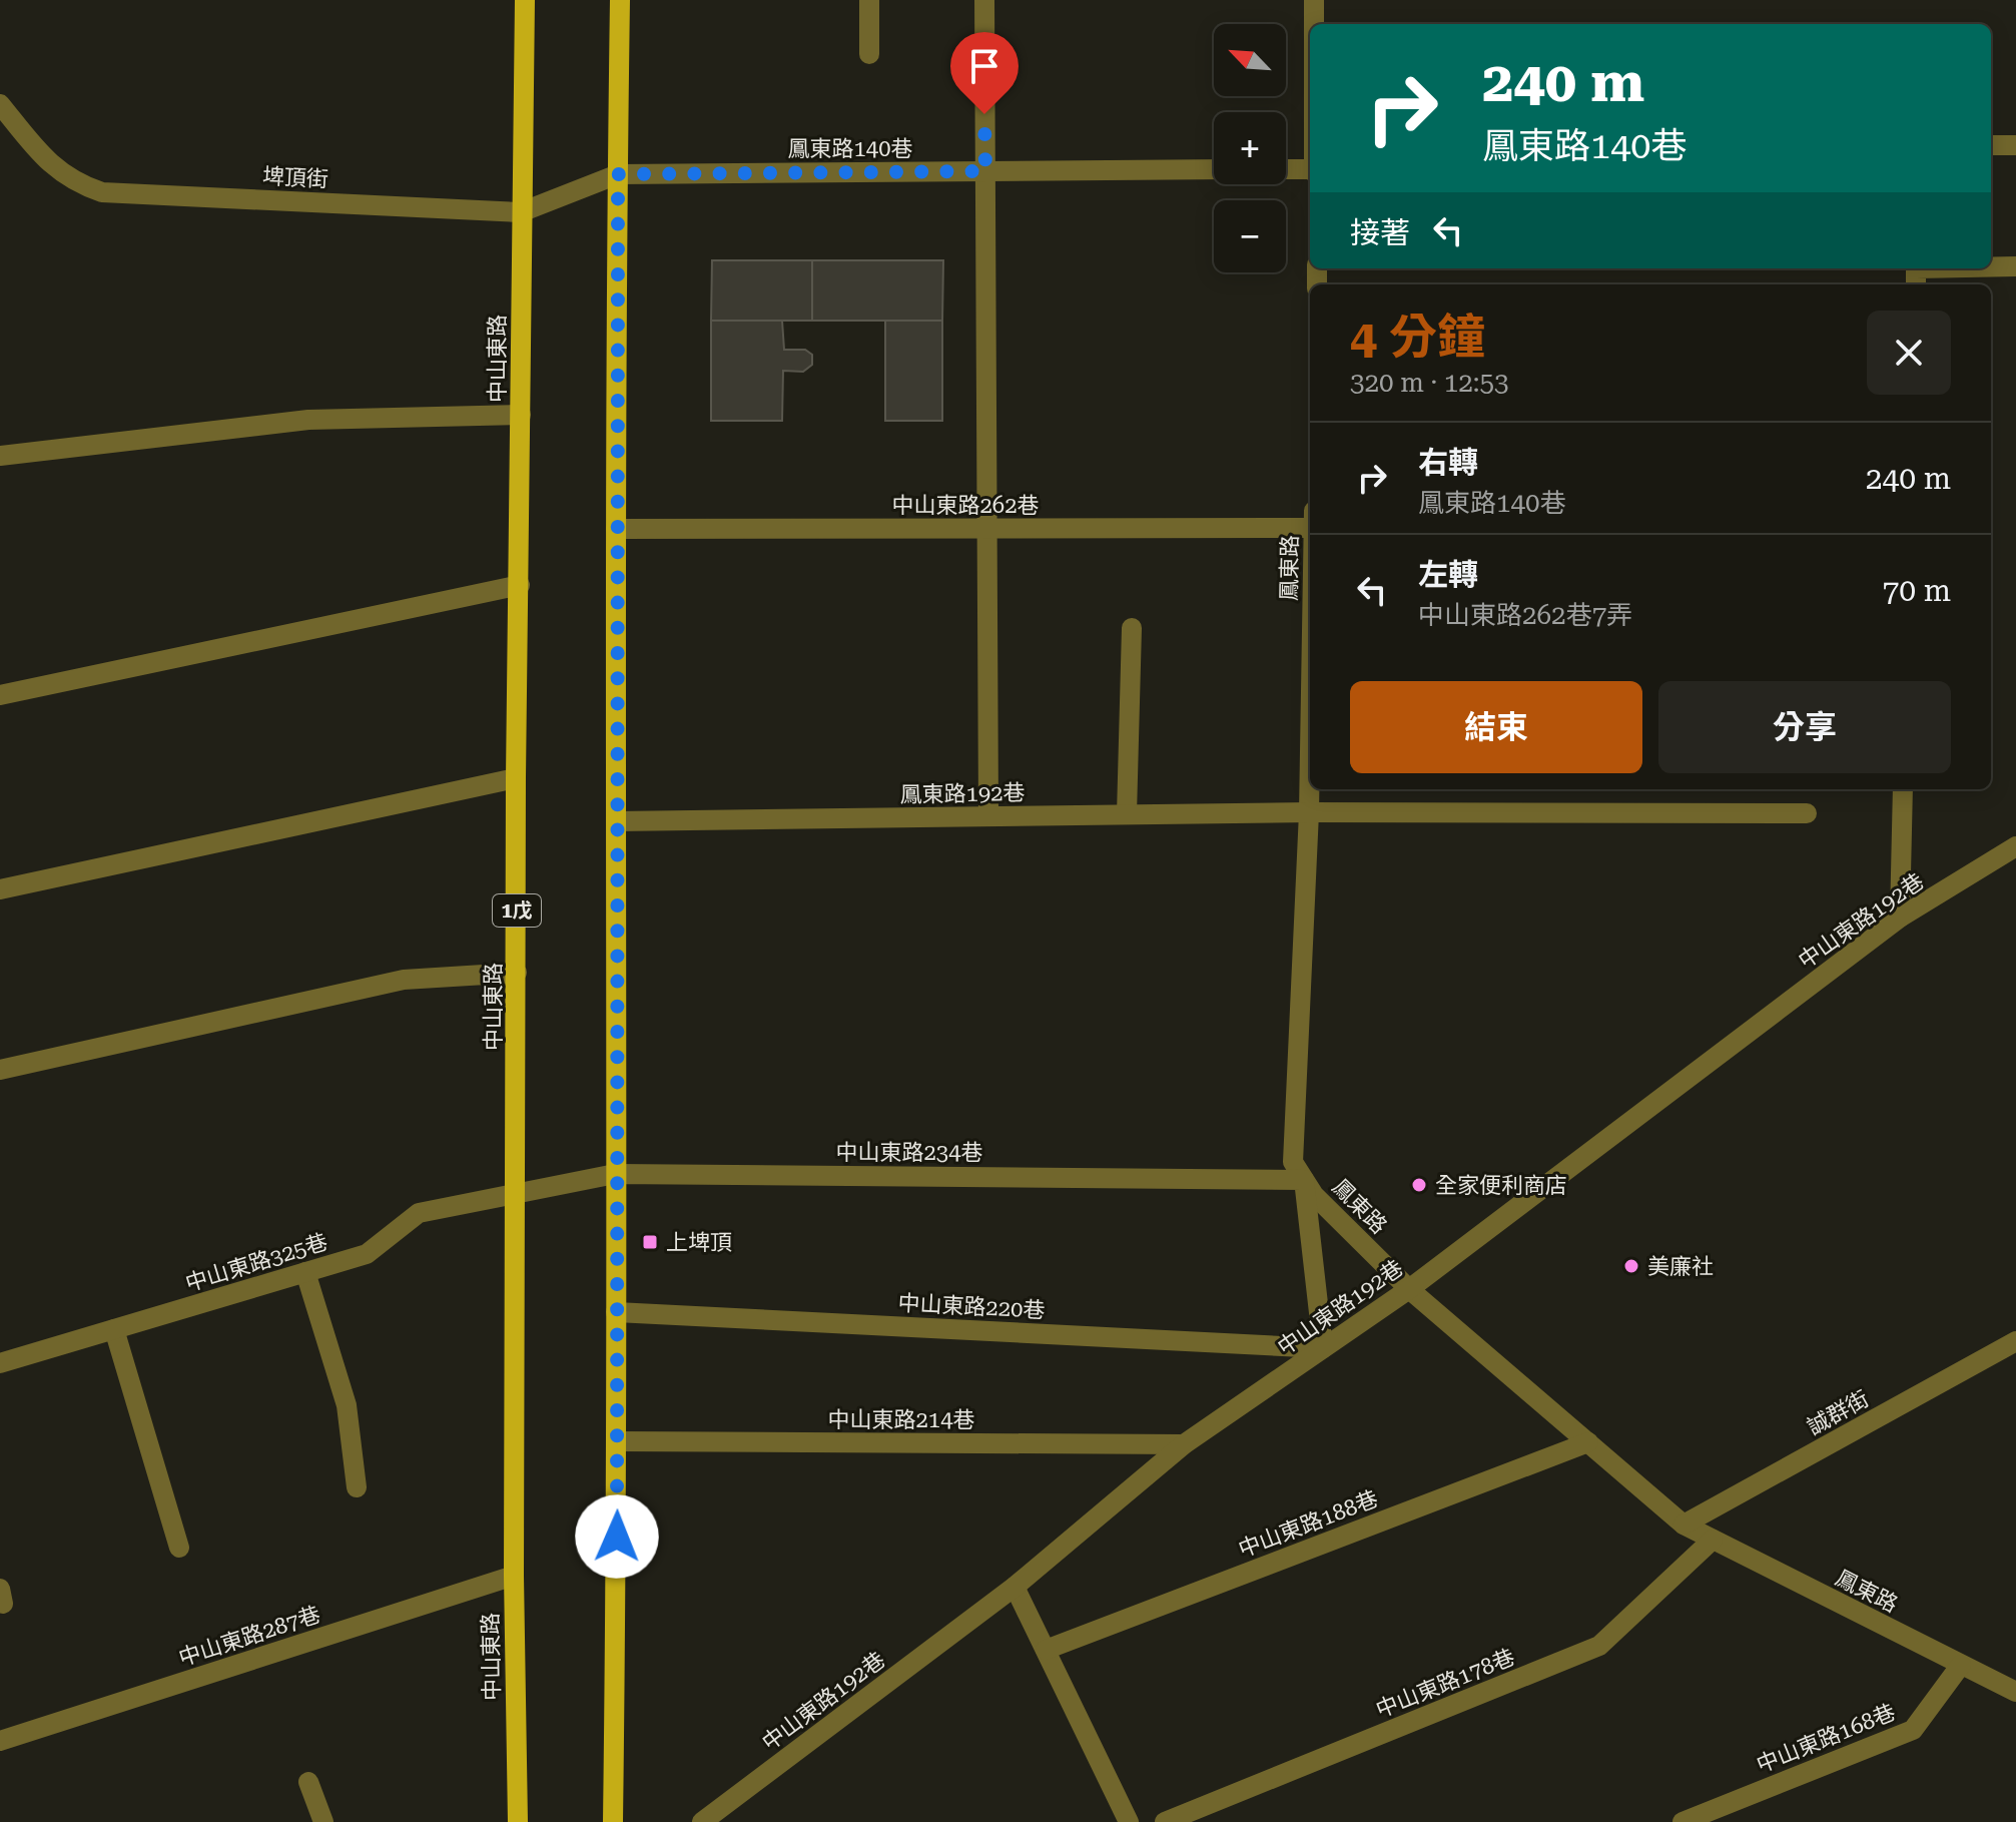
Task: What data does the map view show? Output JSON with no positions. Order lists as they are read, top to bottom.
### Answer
{
  "streets": {
    "main road": ["中山東路", "1戊"],
    "street": [
      "鳳東路140巷",
      "埤頂街",
      "中山東路262巷",
      "鳳東路",
      "鳳東路192巷",
      "中山東路192巷",
      "中山東路234巷",
      "中山東路325巷",
      "中山東路220巷",
      "誠群街",
      "中山東路214巷",
      "中山東路188巷",
      "中山東路287巷",
      "中山東路178巷",
      "中山東路168巷"
    ]
  },
  "crossings": [
    ["鳳東路140巷", "埤頂街"],
    ["埤頂街", "中山東路"],
    ["中山東路", "中山東路234巷"],
    ["中山東路", "中山東路325巷"],
    ["中山東路", "中山東路287巷"],
    ["鳳東路", "鳳東路192巷"],
    ["鳳東路", "中山東路192巷"],
    ["鳳東路", "中山東路234巷"],
    ["鳳東路", "誠群街"],
    ["鳳東路", "中山東路188巷"],
    ["鳳東路", "中山東路178巷"],
    ["鳳東路", "中山東路168巷"],
    ["中山東路192巷", "中山東路220巷"],
    ["中山東路192巷", "中山東路214巷"],
    ["中山東路234巷", "中山東路325巷"]
  ],
  "places": {
    "other": ["全家便利商店", "美廉社"],
    "transit": ["上埤頂"]
  },
  "north": "top left",
  "page": {
    "map_buttons": ["+", "−"],
    "turn": ["240 m", "鳳東路140巷"],
    "then": "接著",
    "heading": ["4 分鐘", "320 m · 12:53"],
    "list": [
      {
        "name": "右轉",
        "note": "鳳東路140巷",
        "value": "240 m"
      },
      {
        "name": "左轉",
        "note": "中山東路262巷7弄",
        "value": "70 m"
      }
    ],
    "buttons": ["結束", "分享"]
  }
}
